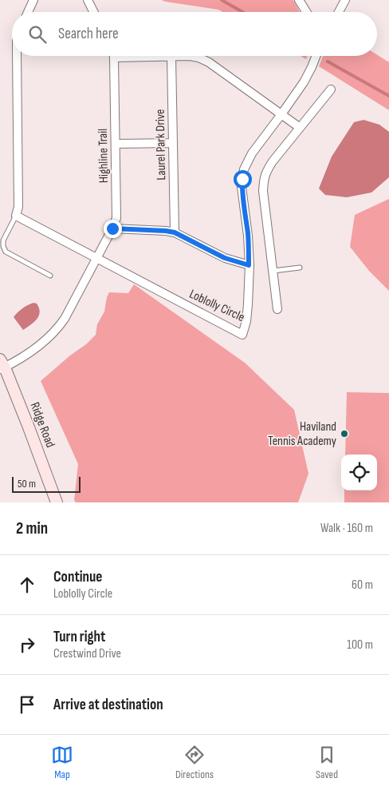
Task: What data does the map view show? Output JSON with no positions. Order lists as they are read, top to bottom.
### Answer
{
  "streets": {
    "street": [
      "Laurel Park Drive",
      "Highline Trail",
      "Loblolly Circle",
      "Ridge Road"
    ]
  },
  "crossings": [
    ["Highline Trail", "Loblolly Circle"],
    ["Highline Trail", "Ridge Road"]
  ],
  "places": ["Haviland Tennis Academy"],
  "scale_bar": "50 m",
  "page": {
    "search": "Search here",
    "scale": "50 m",
    "heading": ["2 min", "Walk · 160 m"],
    "list": [
      ["Continue", "Loblolly Circle", "60 m"],
      ["Turn right", "Crestwind Drive", "100 m"],
      "Arrive at destination"
    ],
    "nav": ["Map", "Directions", "Saved"]
  }
}
